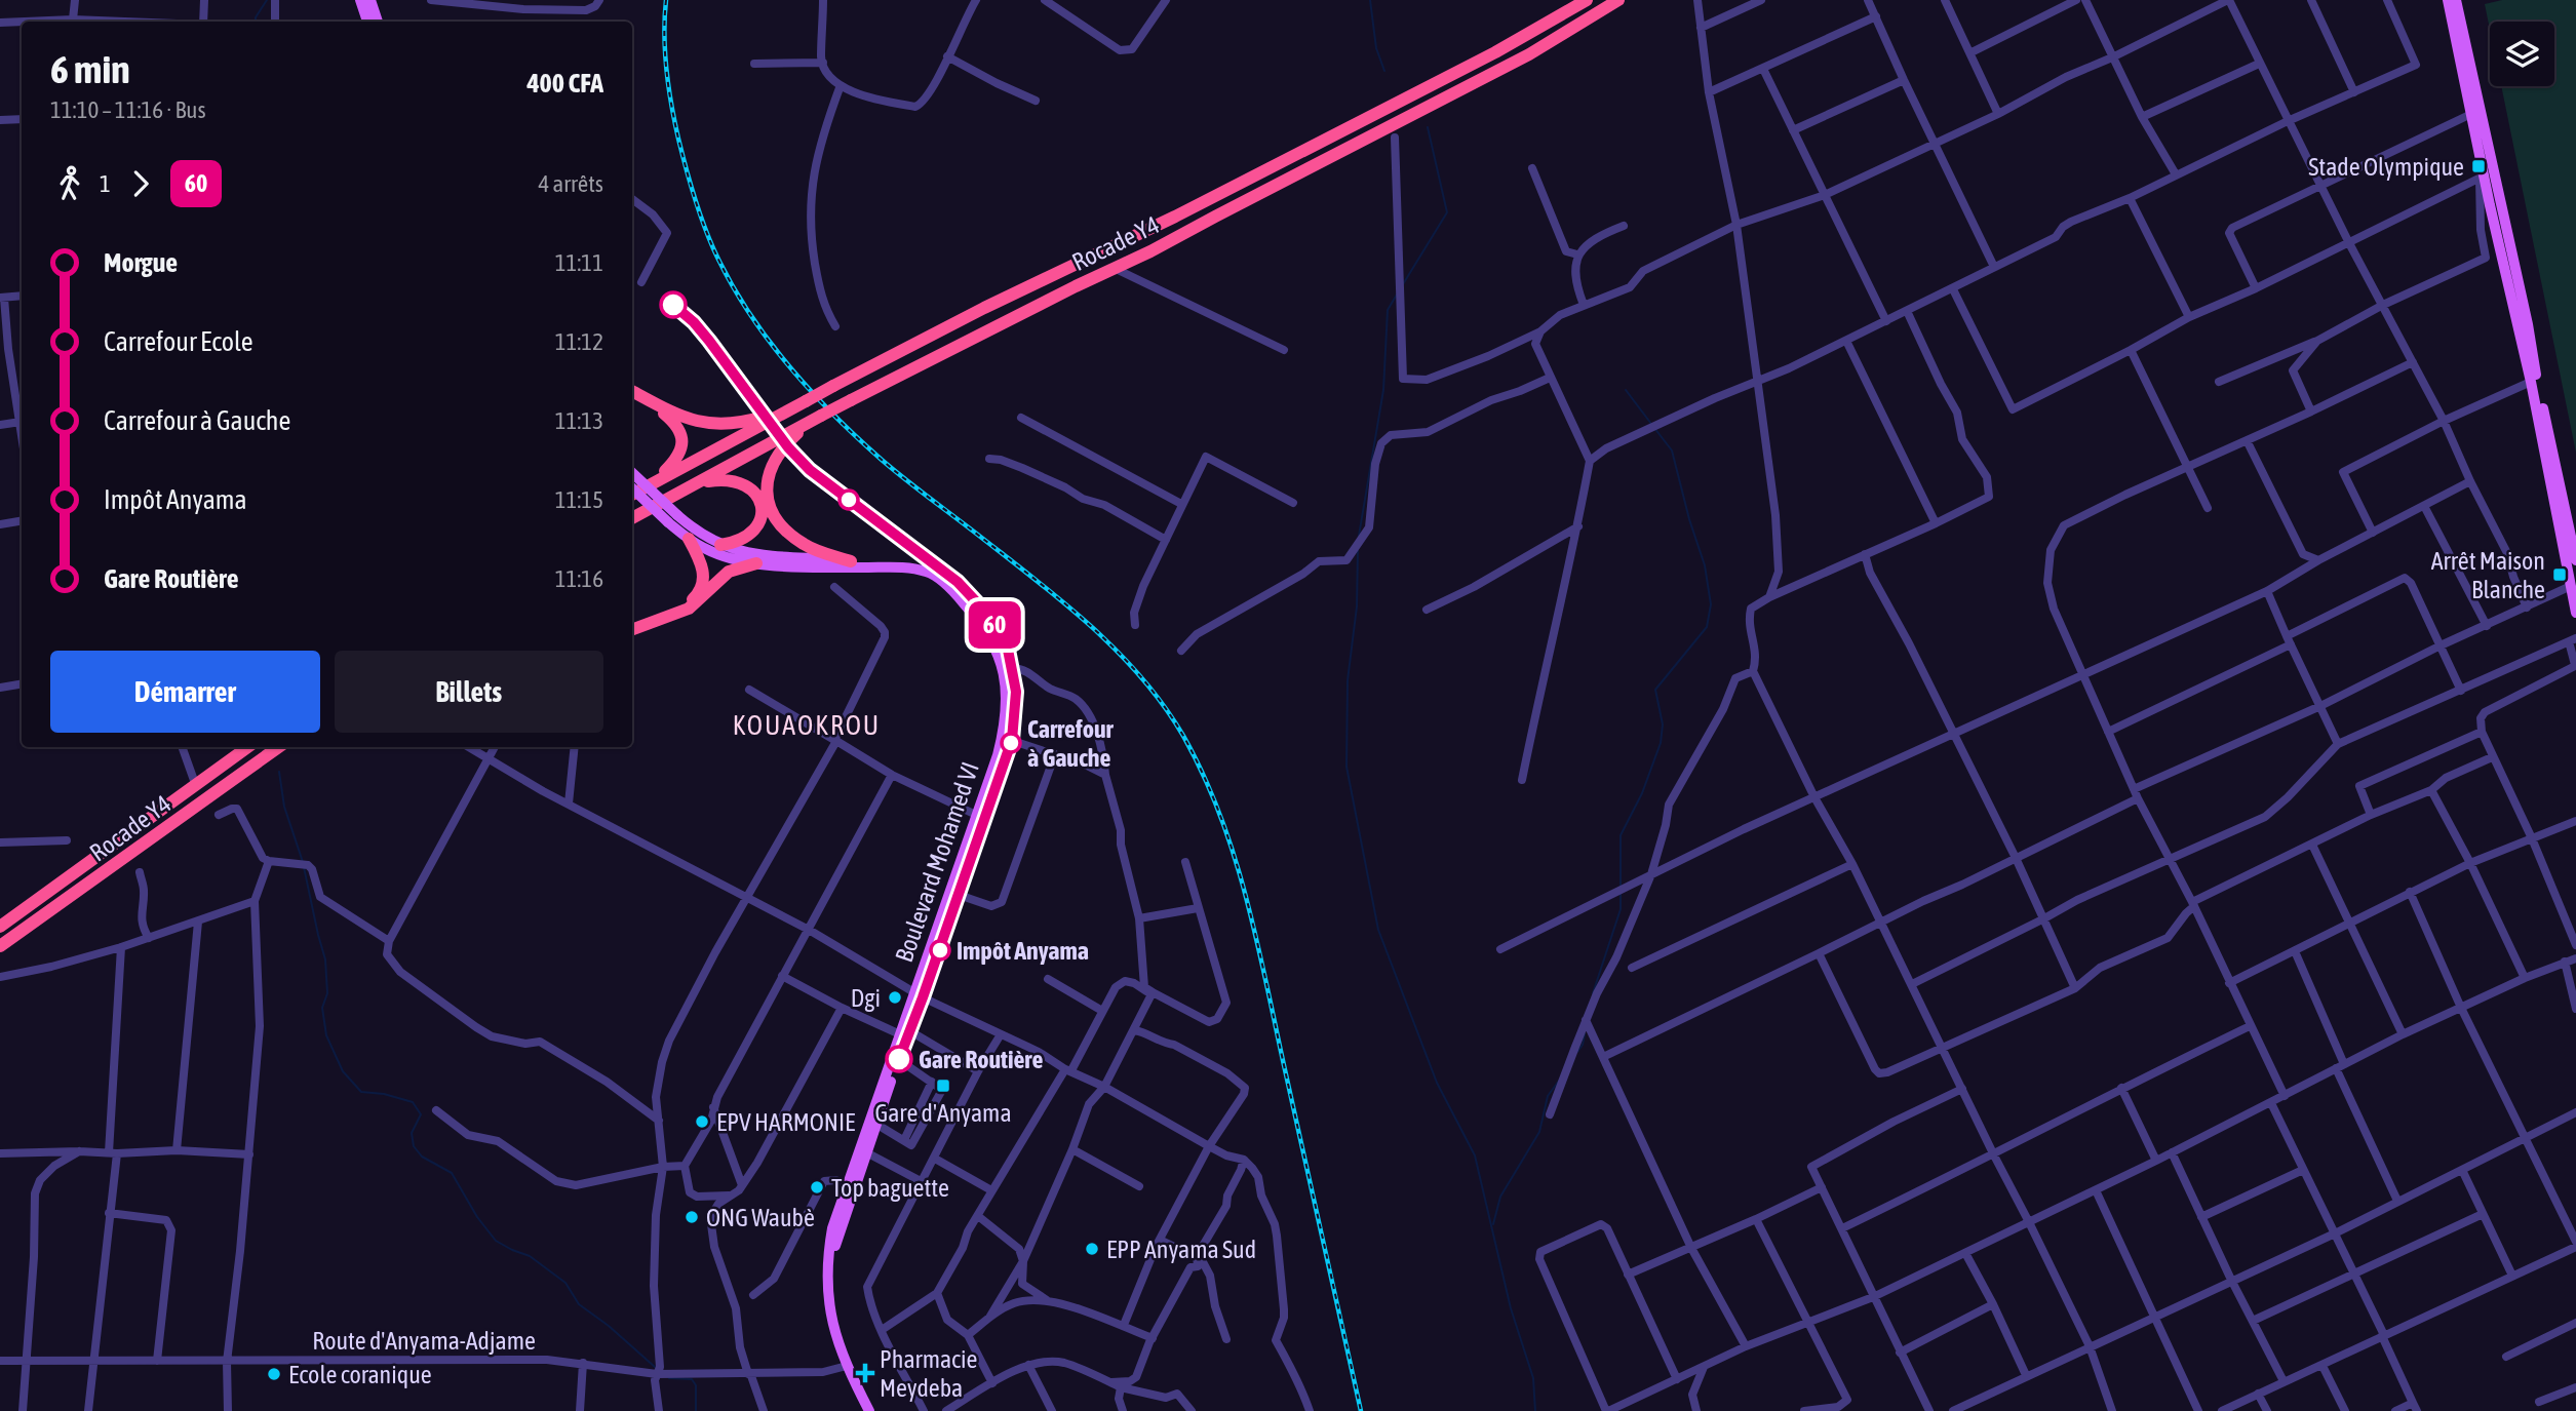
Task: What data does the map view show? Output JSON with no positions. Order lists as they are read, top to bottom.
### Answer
{
  "streets": {
    "highway": ["Rocade Y4"],
    "main road": ["Boulevard Mohamed VI"],
    "street": ["Route d'Anyama-Adjame"]
  },
  "districts": ["KOUAOKROU"],
  "places": {
    "transit": ["Stade Olympique", "Arrêt Maison Blanche", "Gare d'Anyama"],
    "other": [
      "Carrefour à Gauche",
      "Impôt Anyama",
      "Dgi",
      "Gare Routière",
      "EPV HARMONIE",
      "Top baguette",
      "ONG Waubè",
      "EPP Anyama Sud",
      "Ecole coranique"
    ],
    "health": ["Pharmacie Meydeba"]
  },
  "lines": ["bus line 60"],
  "page": {
    "on_map": "60",
    "heading": ["6 min", "11:10 – 11:16 · Bus", "400 CFA"],
    "legs": ["1", "60", "4 arrêts"],
    "list": [
      {
        "name": "Morgue",
        "value": "11:11"
      },
      {
        "name": "Carrefour Ecole",
        "value": "11:12"
      },
      {
        "name": "Carrefour à Gauche",
        "value": "11:13"
      },
      {
        "name": "Impôt Anyama",
        "value": "11:15"
      },
      {
        "name": "Gare Routière",
        "value": "11:16"
      }
    ],
    "buttons": ["Démarrer", "Billets"]
  }
}
